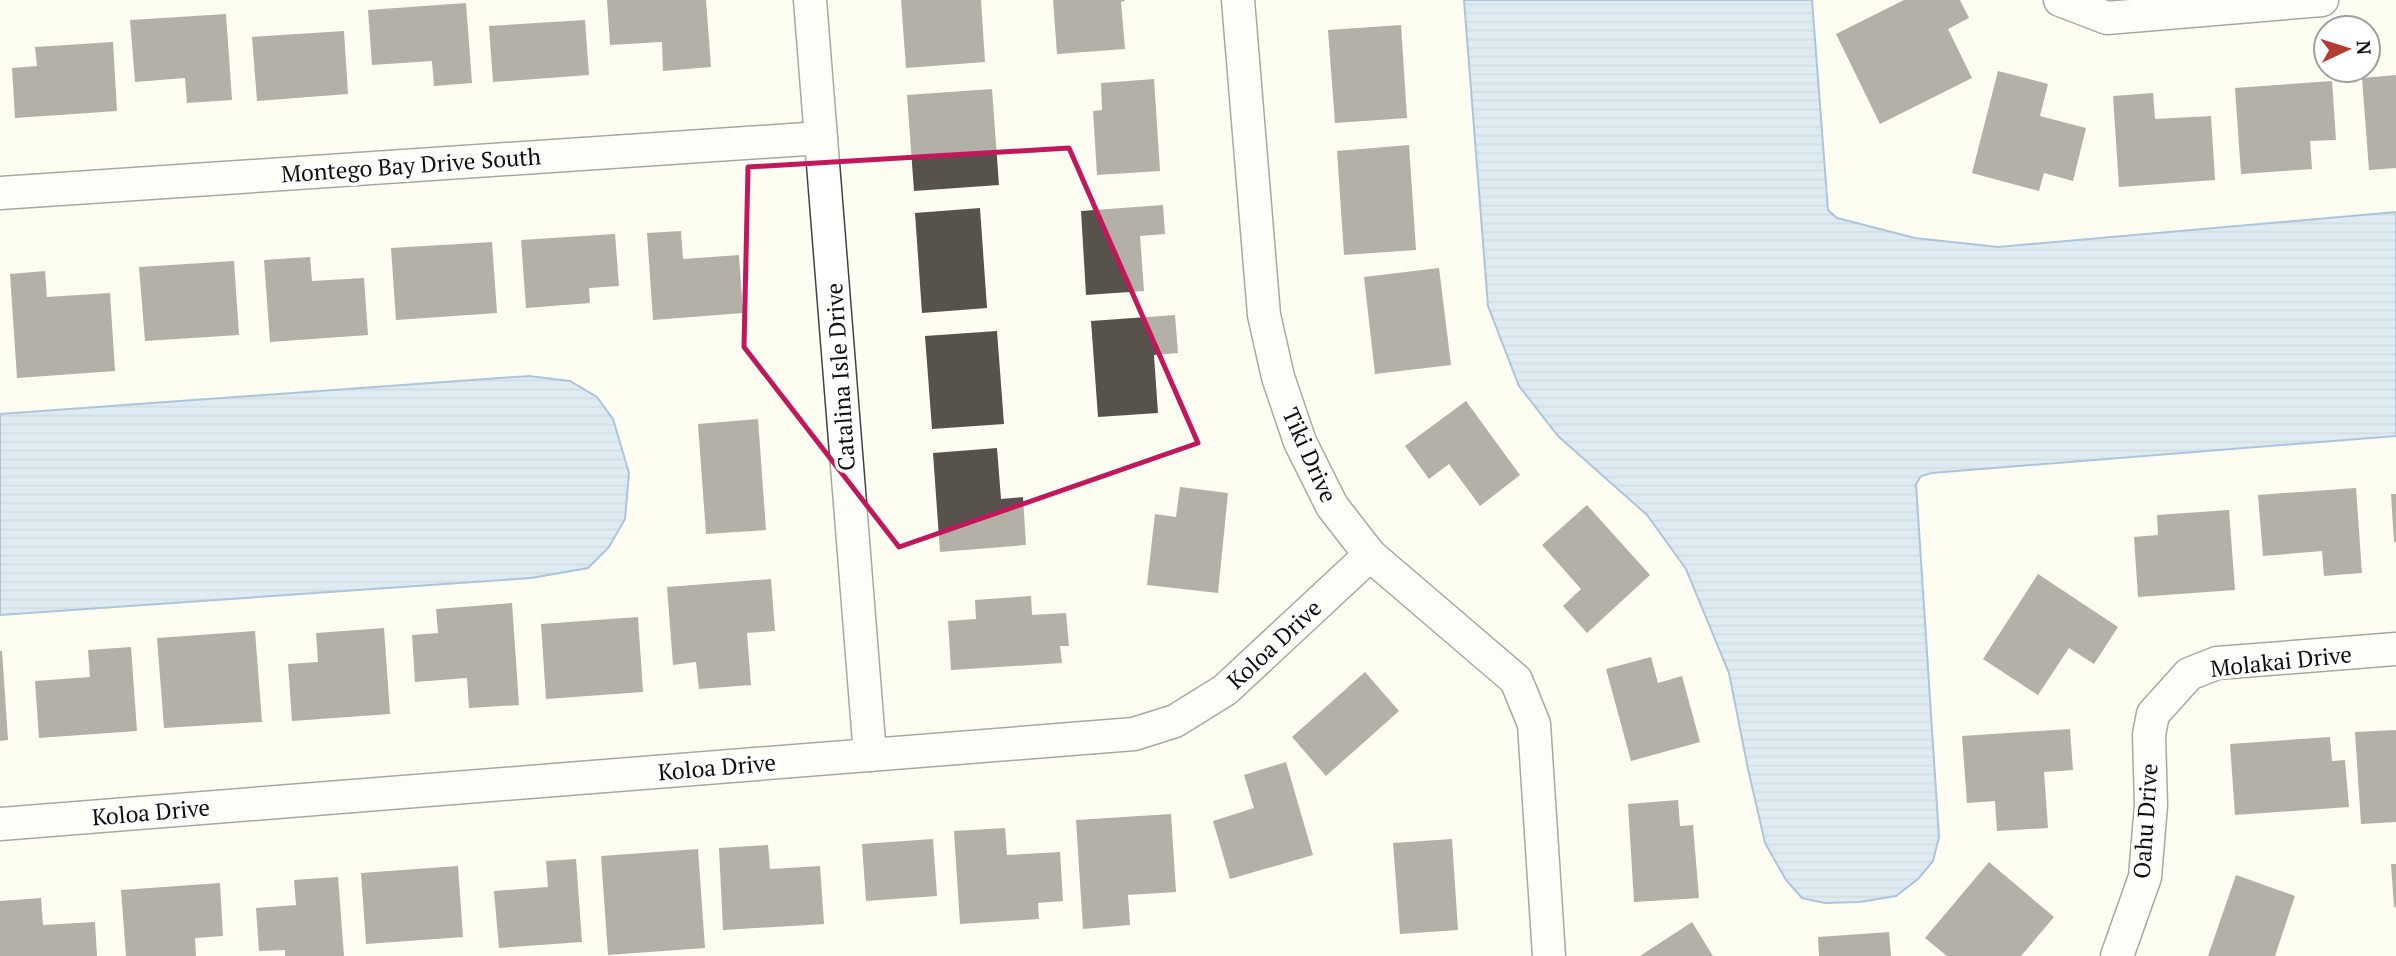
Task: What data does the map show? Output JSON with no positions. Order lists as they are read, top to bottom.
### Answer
{
  "streets": {
    "street": [
      "Montego Bay Drive South",
      "Catalina Isle Drive",
      "Tiki Drive",
      "Koloa Drive",
      "Molakai Drive",
      "Oahu Drive"
    ]
  },
  "crossings": [
    ["Montego Bay Drive South", "Catalina Isle Drive"],
    ["Catalina Isle Drive", "Koloa Drive"],
    ["Tiki Drive", "Koloa Drive"],
    ["Molakai Drive", "Oahu Drive"]
  ],
  "north": "right"
}
